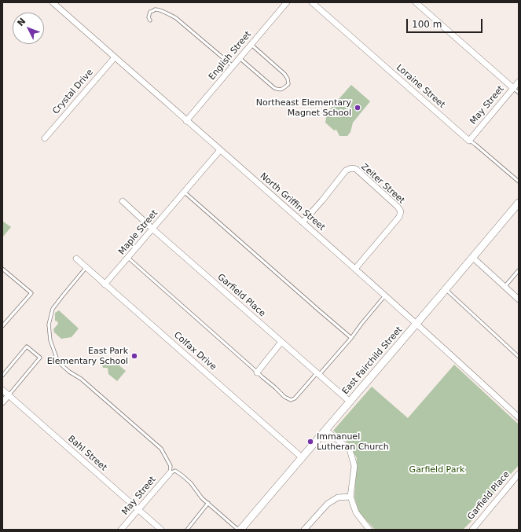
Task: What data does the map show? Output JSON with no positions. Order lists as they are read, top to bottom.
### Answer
{
  "streets": {
    "street": [
      "English Street",
      "Loraine Street",
      "Crystal Drive",
      "May Street",
      "Zeiter Street",
      "North Griffin Street",
      "Maple Street",
      "Garfield Place",
      "Colfax Drive",
      "East Fairchild Street",
      "Bahl Street"
    ]
  },
  "crossings": [
    ["English Street", "North Griffin Street"],
    ["Loraine Street", "May Street"],
    ["Crystal Drive", "North Griffin Street"],
    ["May Street", "Bahl Street"],
    ["Zeiter Street", "North Griffin Street"],
    ["North Griffin Street", "Maple Street"],
    ["North Griffin Street", "East Fairchild Street"],
    ["Maple Street", "Garfield Place"],
    ["Maple Street", "Colfax Drive"],
    ["Garfield Place", "East Fairchild Street"],
    ["Colfax Drive", "East Fairchild Street"]
  ],
  "parks": ["Garfield Park"],
  "places": ["Northeast Elementary Magnet School", "East Park Elementary School", "Immanuel Lutheran Church"],
  "scale_bar": "100 m",
  "north": "top left"
}
